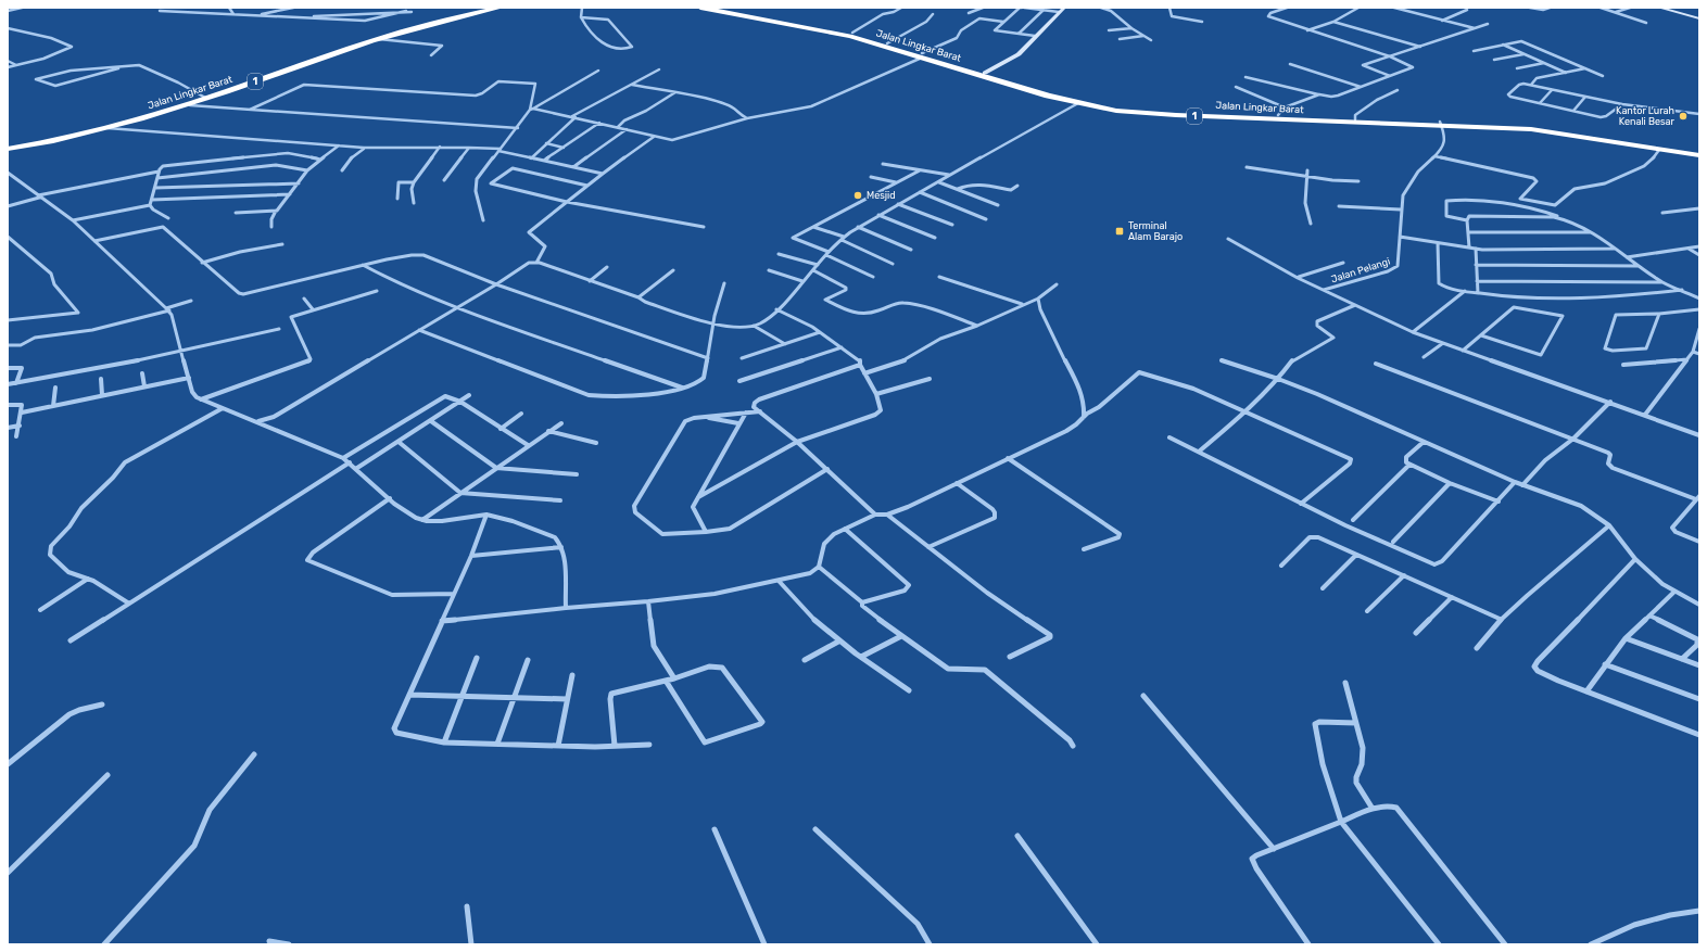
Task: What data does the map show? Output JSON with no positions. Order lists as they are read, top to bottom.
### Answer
{
  "streets": {
    "highway": ["Jalan Lingkar Barat", "1"],
    "street": ["Jalan Pelangi"]
  },
  "crossings": [
    ["Jalan Lingkar Barat", "Jalan Pelangi"]
  ],
  "places": {
    "other": ["Kantor Lurah Kenali Besar", "Mesjid"],
    "transit": ["Terminal Alam Barajo"]
  }
}
